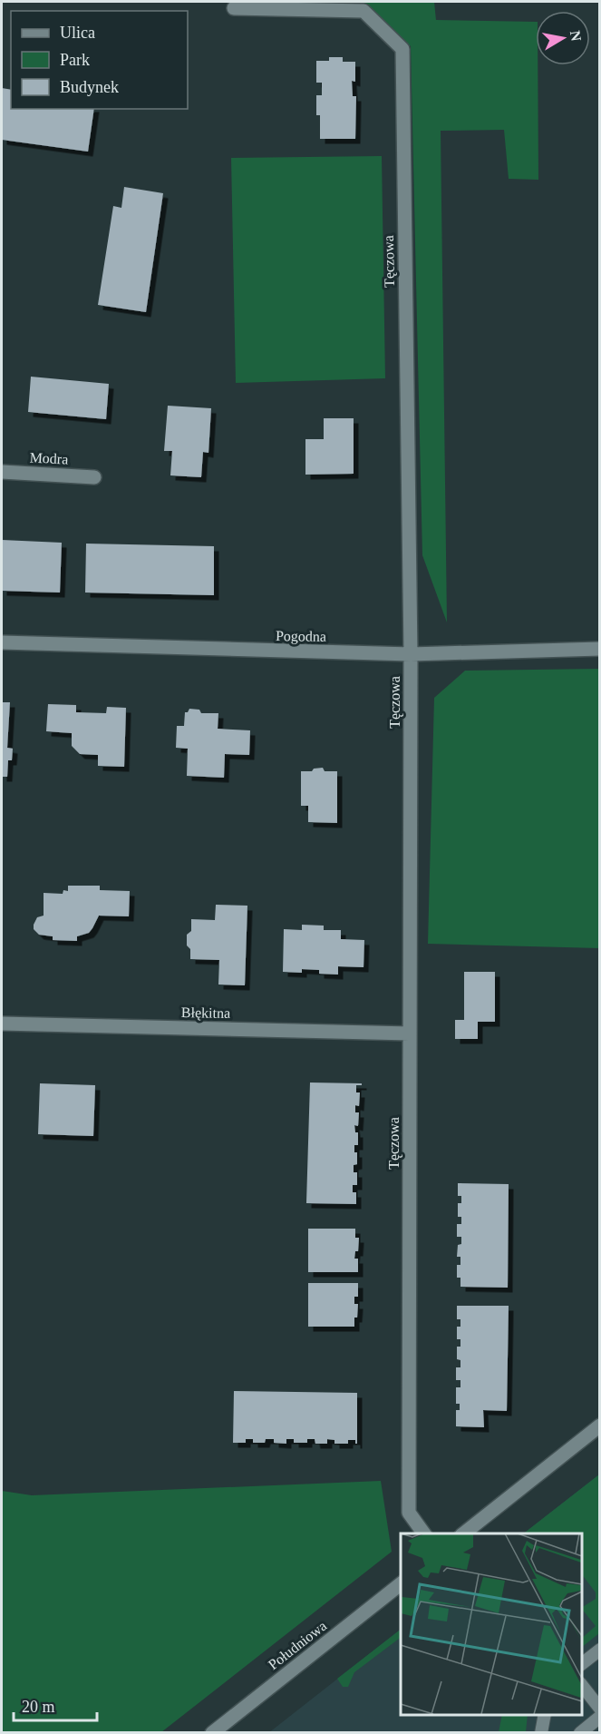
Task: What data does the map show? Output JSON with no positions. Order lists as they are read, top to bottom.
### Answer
{
  "streets": {
    "street": [
      "Tęczowa",
      "Modra",
      "Pogodna",
      "Błękitna",
      "Południowa"
    ]
  },
  "crossings": [
    ["Tęczowa", "Pogodna"],
    ["Tęczowa", "Błękitna"]
  ],
  "legend": ["Ulica", "Park", "Budynek"],
  "scale_bar": "20 m",
  "north": "right"
}
